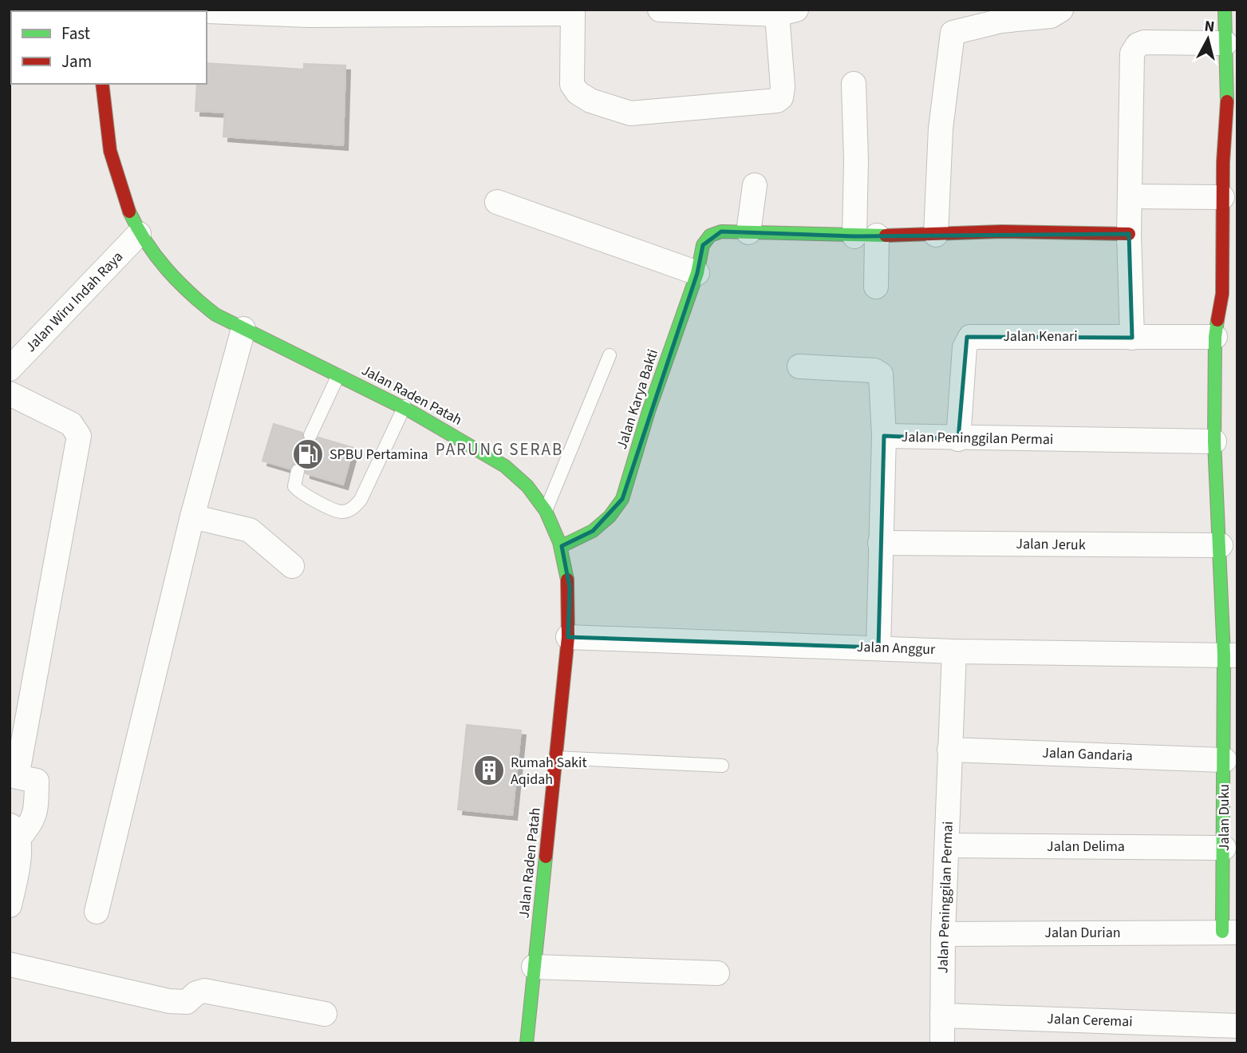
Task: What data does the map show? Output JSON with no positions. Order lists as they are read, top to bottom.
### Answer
{
  "streets": {
    "street": [
      "Jalan Wiru Indah Raya",
      "Jalan Kenari",
      "Jalan Raden Patah",
      "Jalan Karya Bakti",
      "Jalan Peninggilan Permai",
      "Jalan Jeruk",
      "Jalan Anggur",
      "Jalan Gandaria",
      "Jalan Duku",
      "Jalan Delima",
      "Jalan Durian",
      "Jalan Ceremai"
    ]
  },
  "crossings": [
    ["Jalan Wiru Indah Raya", "Jalan Raden Patah"],
    ["Jalan Kenari", "Jalan Peninggilan Permai"],
    ["Jalan Raden Patah", "Jalan Karya Bakti"],
    ["Jalan Raden Patah", "Jalan Anggur"],
    ["Jalan Peninggilan Permai", "Jalan Jeruk"],
    ["Jalan Peninggilan Permai", "Jalan Anggur"],
    ["Jalan Peninggilan Permai", "Jalan Gandaria"],
    ["Jalan Peninggilan Permai", "Jalan Delima"],
    ["Jalan Peninggilan Permai", "Jalan Durian"],
    ["Jalan Peninggilan Permai", "Jalan Ceremai"],
    ["Jalan Anggur", "Jalan Duku"],
    ["Jalan Gandaria", "Jalan Duku"],
    ["Jalan Duku", "Jalan Delima"],
    ["Jalan Duku", "Jalan Durian"]
  ],
  "districts": ["PARUNG SERAB"],
  "places": {
    "fuel station": ["SPBU Pertamina"],
    "building": ["Rumah Sakit Aqidah"]
  },
  "legend": ["Fast", "Jam"],
  "north": "top"
}
